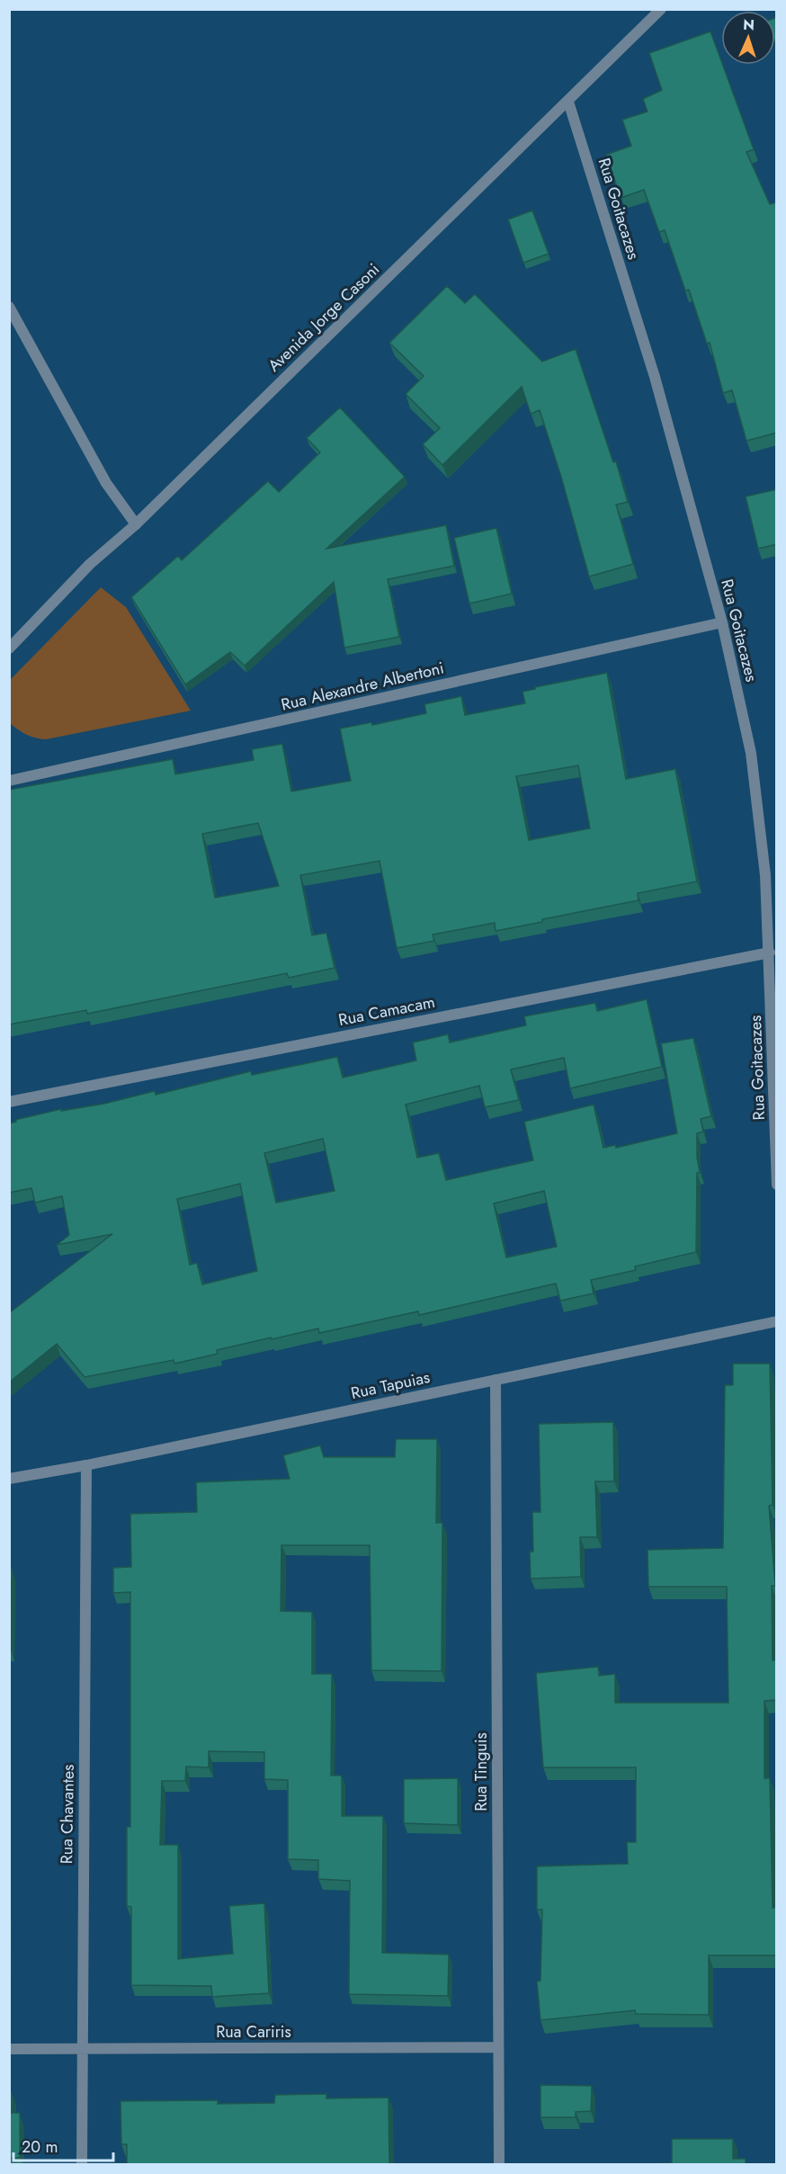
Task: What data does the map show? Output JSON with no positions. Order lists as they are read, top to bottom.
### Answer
{
  "streets": {
    "street": [
      "Rua Goitacazes",
      "Avenida Jorge Casoni",
      "Rua Alexandre Albertoni",
      "Rua Camacam",
      "Rua Tapuias",
      "Rua Tinguis",
      "Rua Chavantes",
      "Rua Cariris"
    ]
  },
  "crossings": [
    ["Rua Goitacazes", "Avenida Jorge Casoni"],
    ["Rua Goitacazes", "Rua Alexandre Albertoni"],
    ["Rua Goitacazes", "Rua Camacam"],
    ["Rua Tapuias", "Rua Tinguis"],
    ["Rua Tapuias", "Rua Chavantes"],
    ["Rua Tinguis", "Rua Cariris"],
    ["Rua Chavantes", "Rua Cariris"]
  ],
  "scale_bar": "20 m",
  "north": "top"
}
